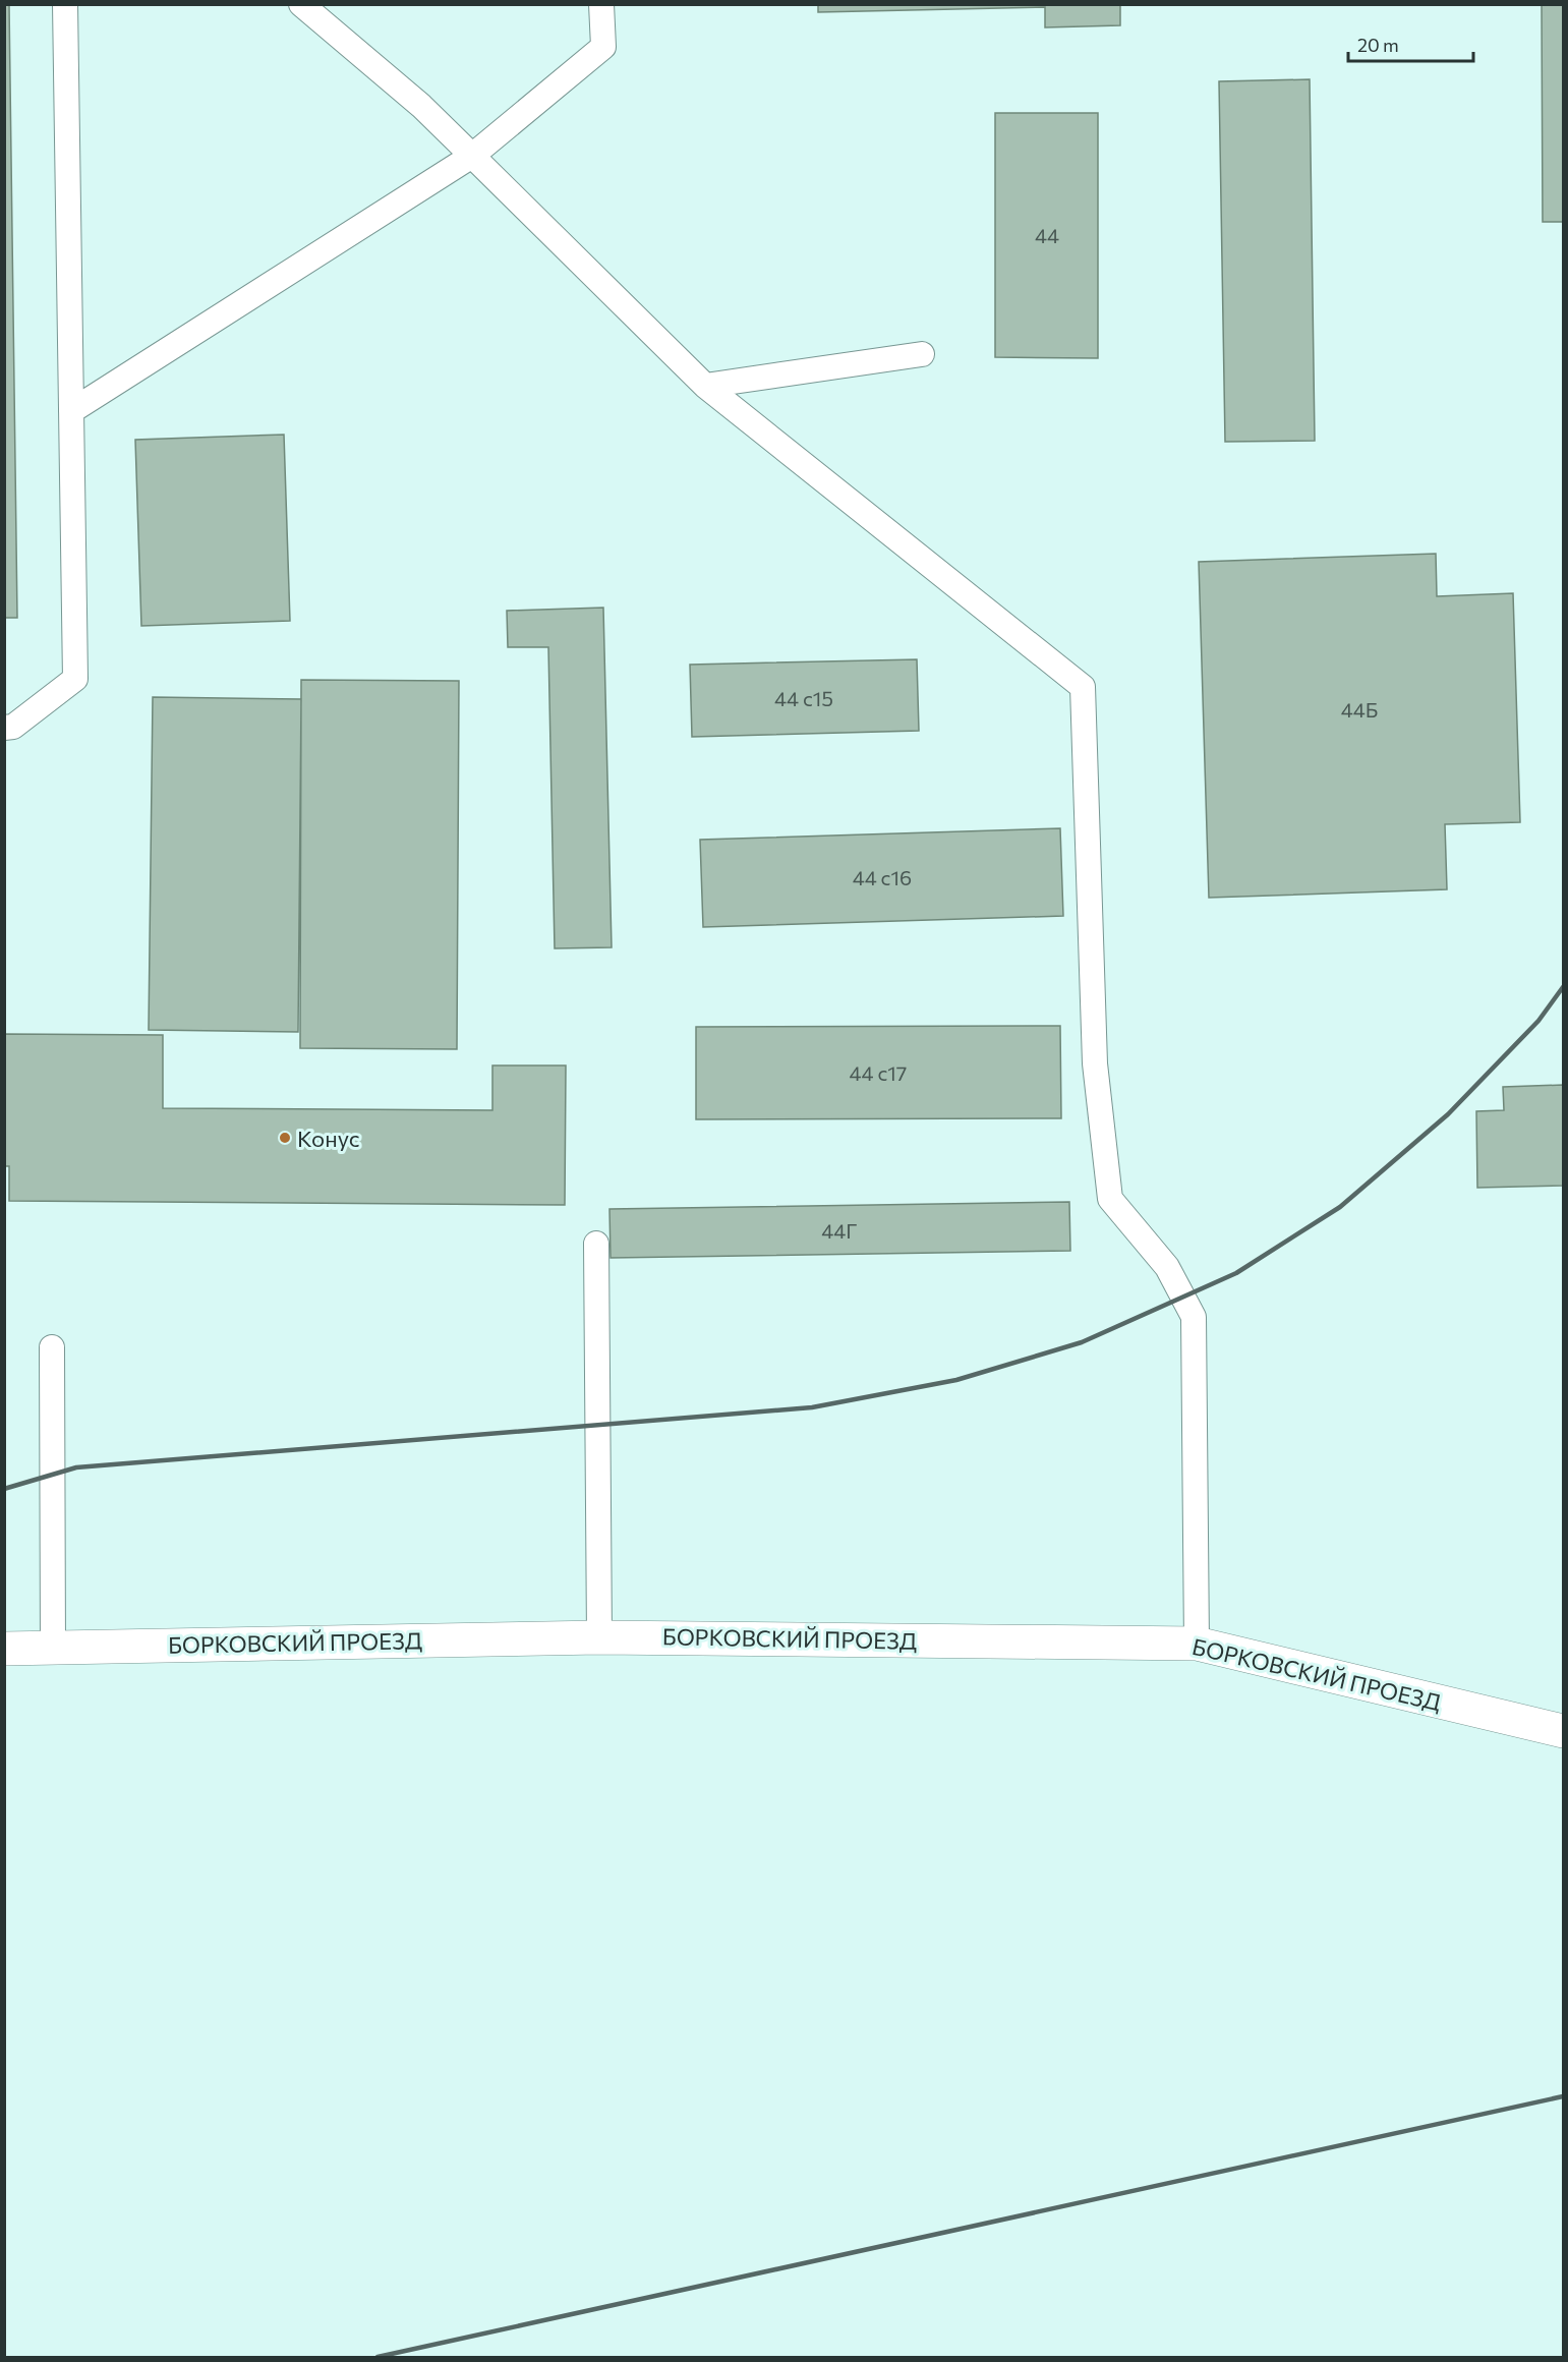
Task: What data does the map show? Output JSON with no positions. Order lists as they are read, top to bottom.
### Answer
{
  "streets": {
    "street": ["БОРКОВСКИЙ ПРОЕЗД"]
  },
  "places": ["Конус"],
  "house_numbers": [
    "44",
    "44 с15",
    "44Б",
    "44 с16",
    "44 с17",
    "44Г"
  ],
  "scale_bar": "20 m"
}
